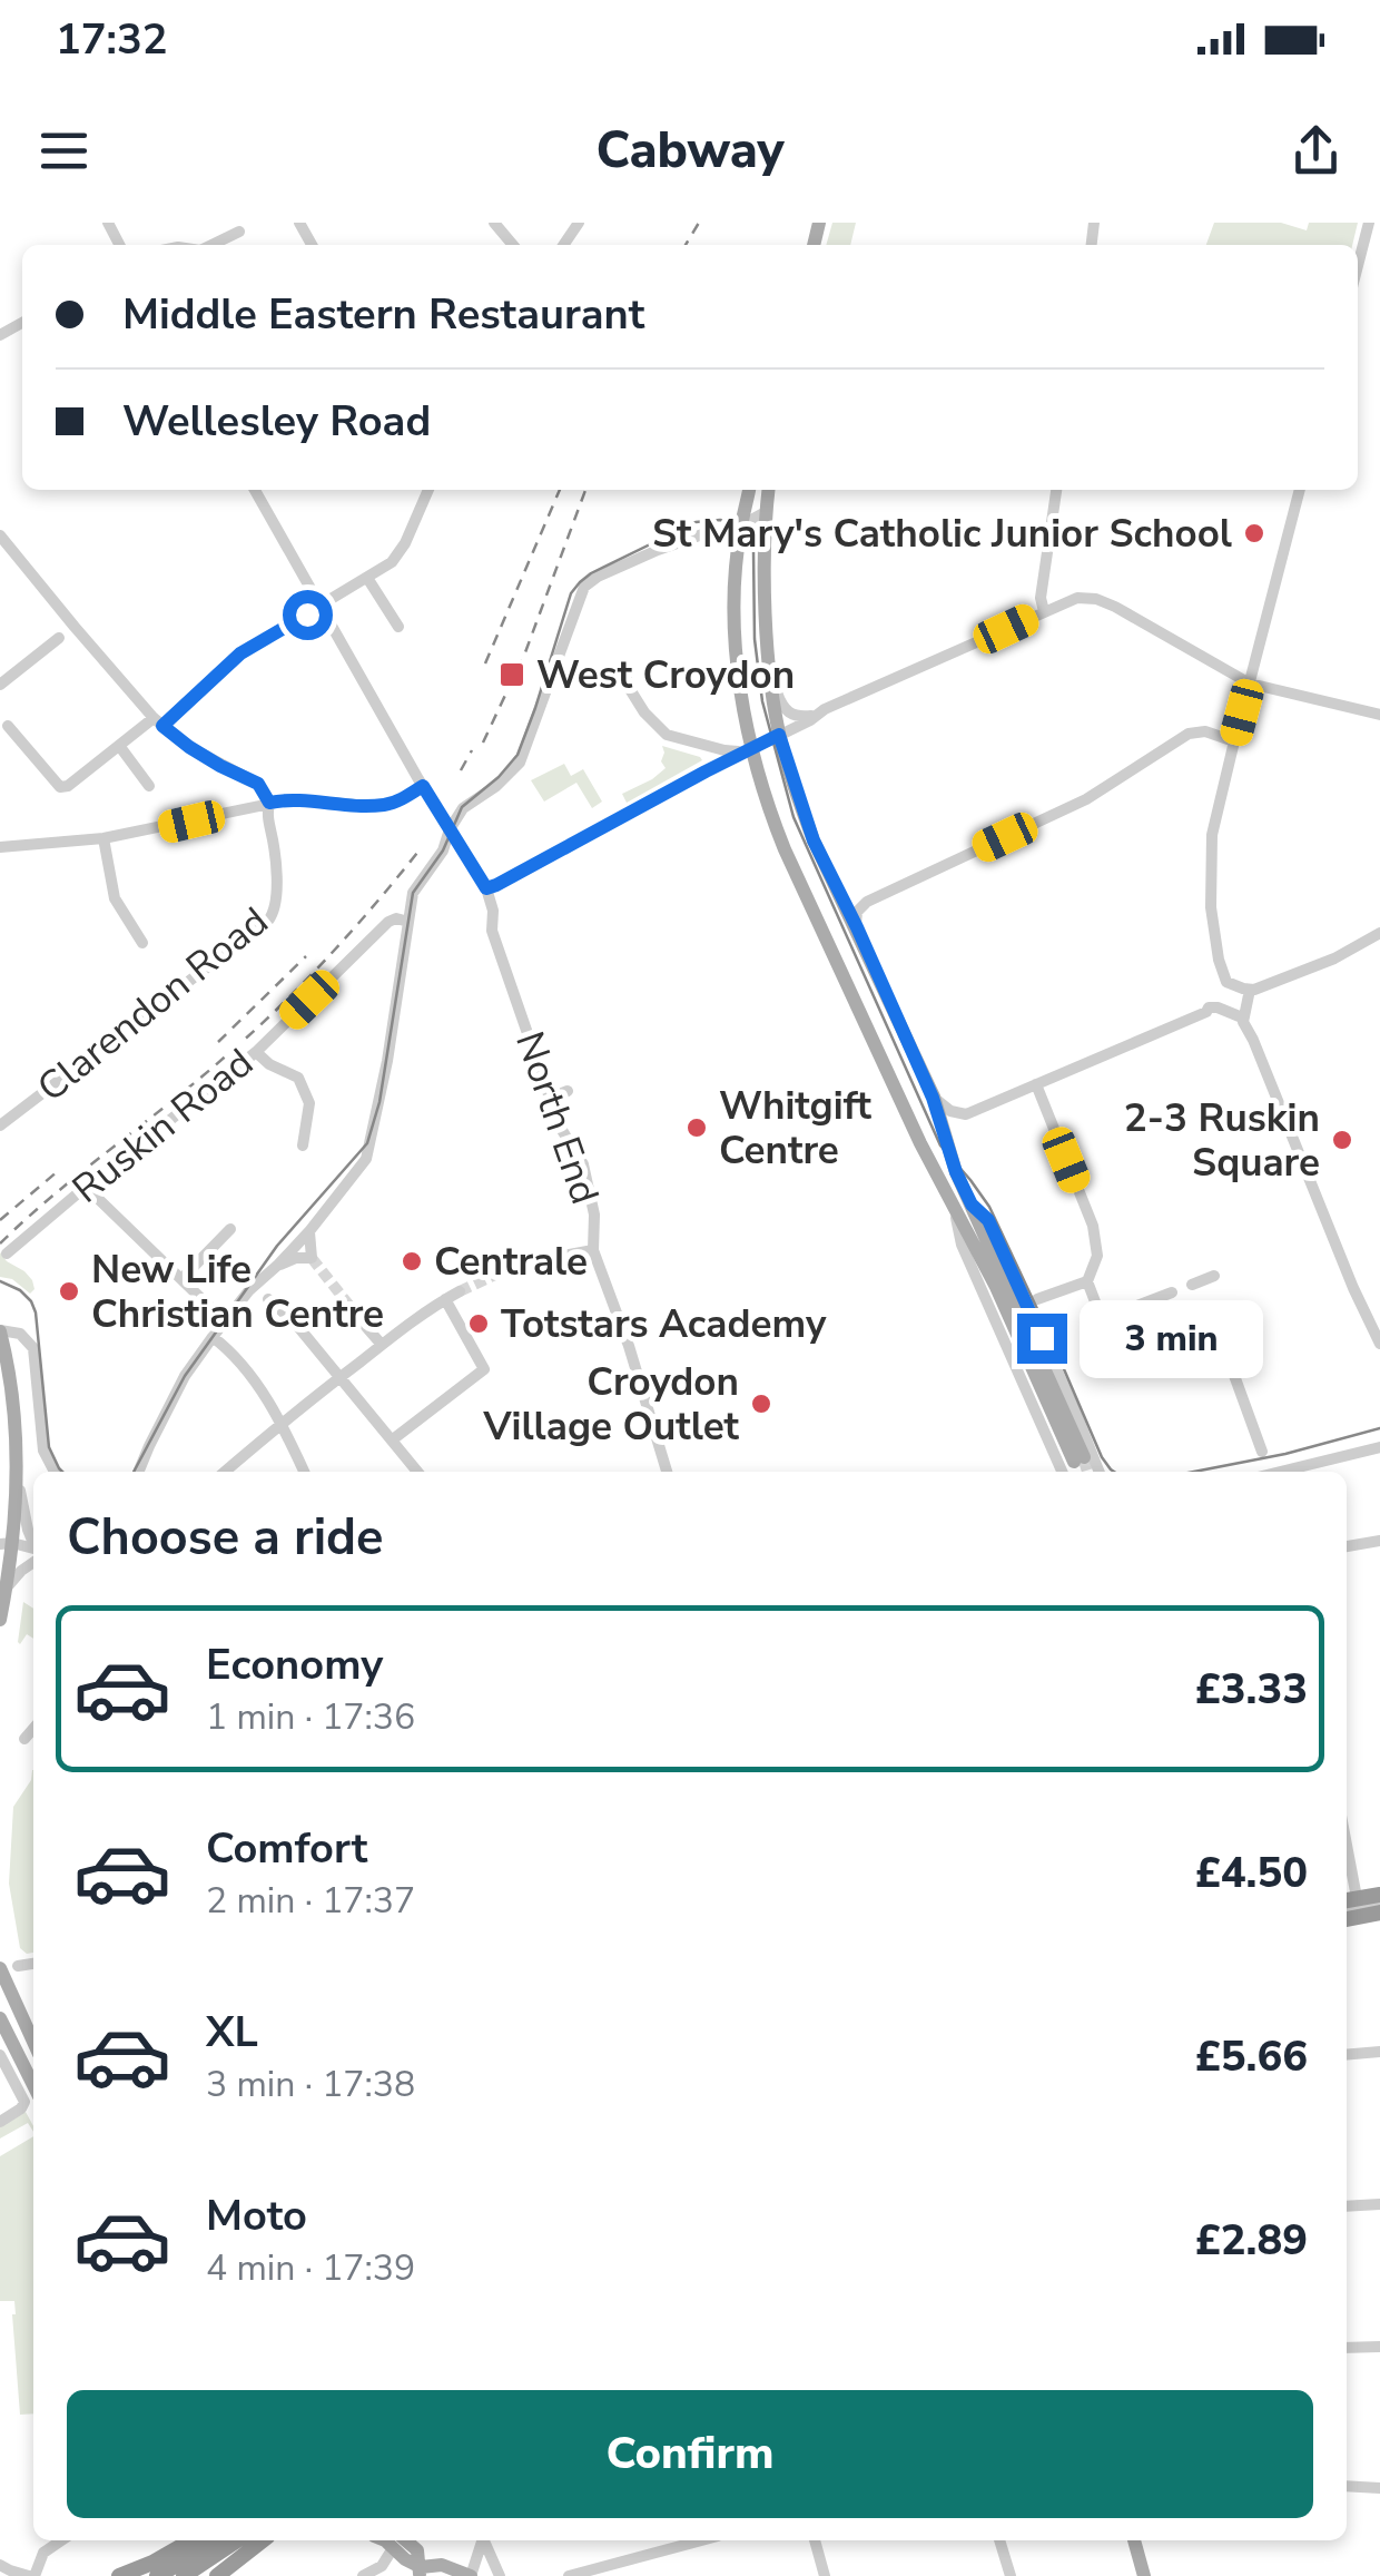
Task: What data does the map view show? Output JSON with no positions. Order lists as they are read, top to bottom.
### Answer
{
  "streets": {
    "street": ["Clarendon Road", "North End", "Ruskin Road"]
  },
  "places": {
    "other": [
      "St Mary's Catholic Junior School",
      "Whitgift Centre",
      "2-3 Ruskin Square",
      "Centrale",
      "New Life Christian Centre",
      "Totstars Academy",
      "Croydon Village Outlet"
    ],
    "transit": ["West Croydon"]
  },
  "page": {
    "status": "17:32",
    "header": "Cabway",
    "banner": ["Middle Eastern Restaurant", "Wellesley Road"],
    "bubble": "3 min",
    "heading": "Choose a ride",
    "list": [
      {
        "name": "Economy",
        "note": "1 min · 17:36",
        "value": "£3.33"
      },
      {
        "name": "Comfort",
        "note": "2 min · 17:37",
        "value": "£4.50"
      },
      {
        "name": "XL",
        "note": "3 min · 17:38",
        "value": "£5.66"
      },
      {
        "name": "Moto",
        "note": "4 min · 17:39",
        "value": "£2.89"
      }
    ],
    "buttons": "Confirm"
  }
}
